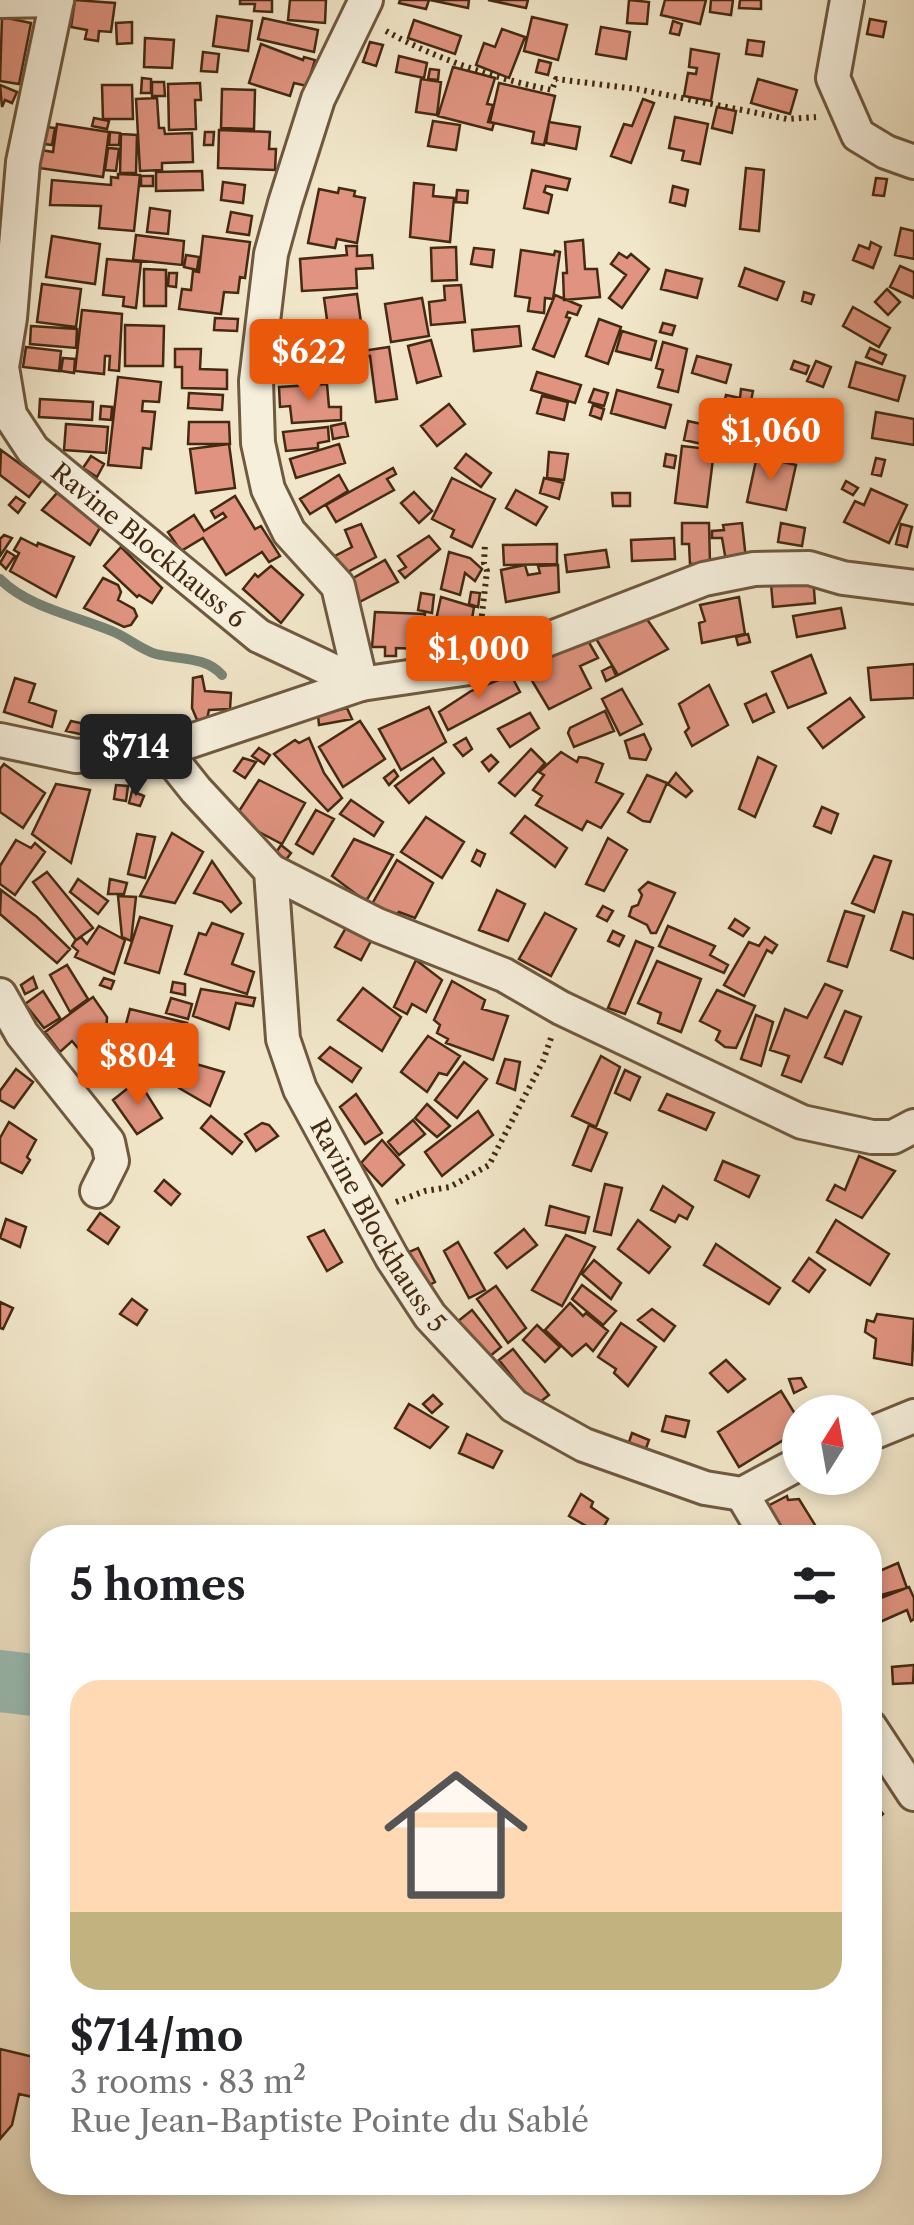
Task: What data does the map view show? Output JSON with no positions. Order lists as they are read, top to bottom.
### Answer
{
  "streets": {
    "street": ["Ravine Blockhauss 6", "Ravine Blockhauss 5"]
  },
  "north": "top",
  "page": {
    "price": [
      "$622",
      "$1,060",
      "$1,000",
      "$714",
      "$804"
    ],
    "heading": "5 homes",
    "list": [
      {
        "name": "$714/mo",
        "note": "3 rooms · 83 m² · Rue Jean-Baptiste Pointe du Sablé"
      }
    ]
  }
}
